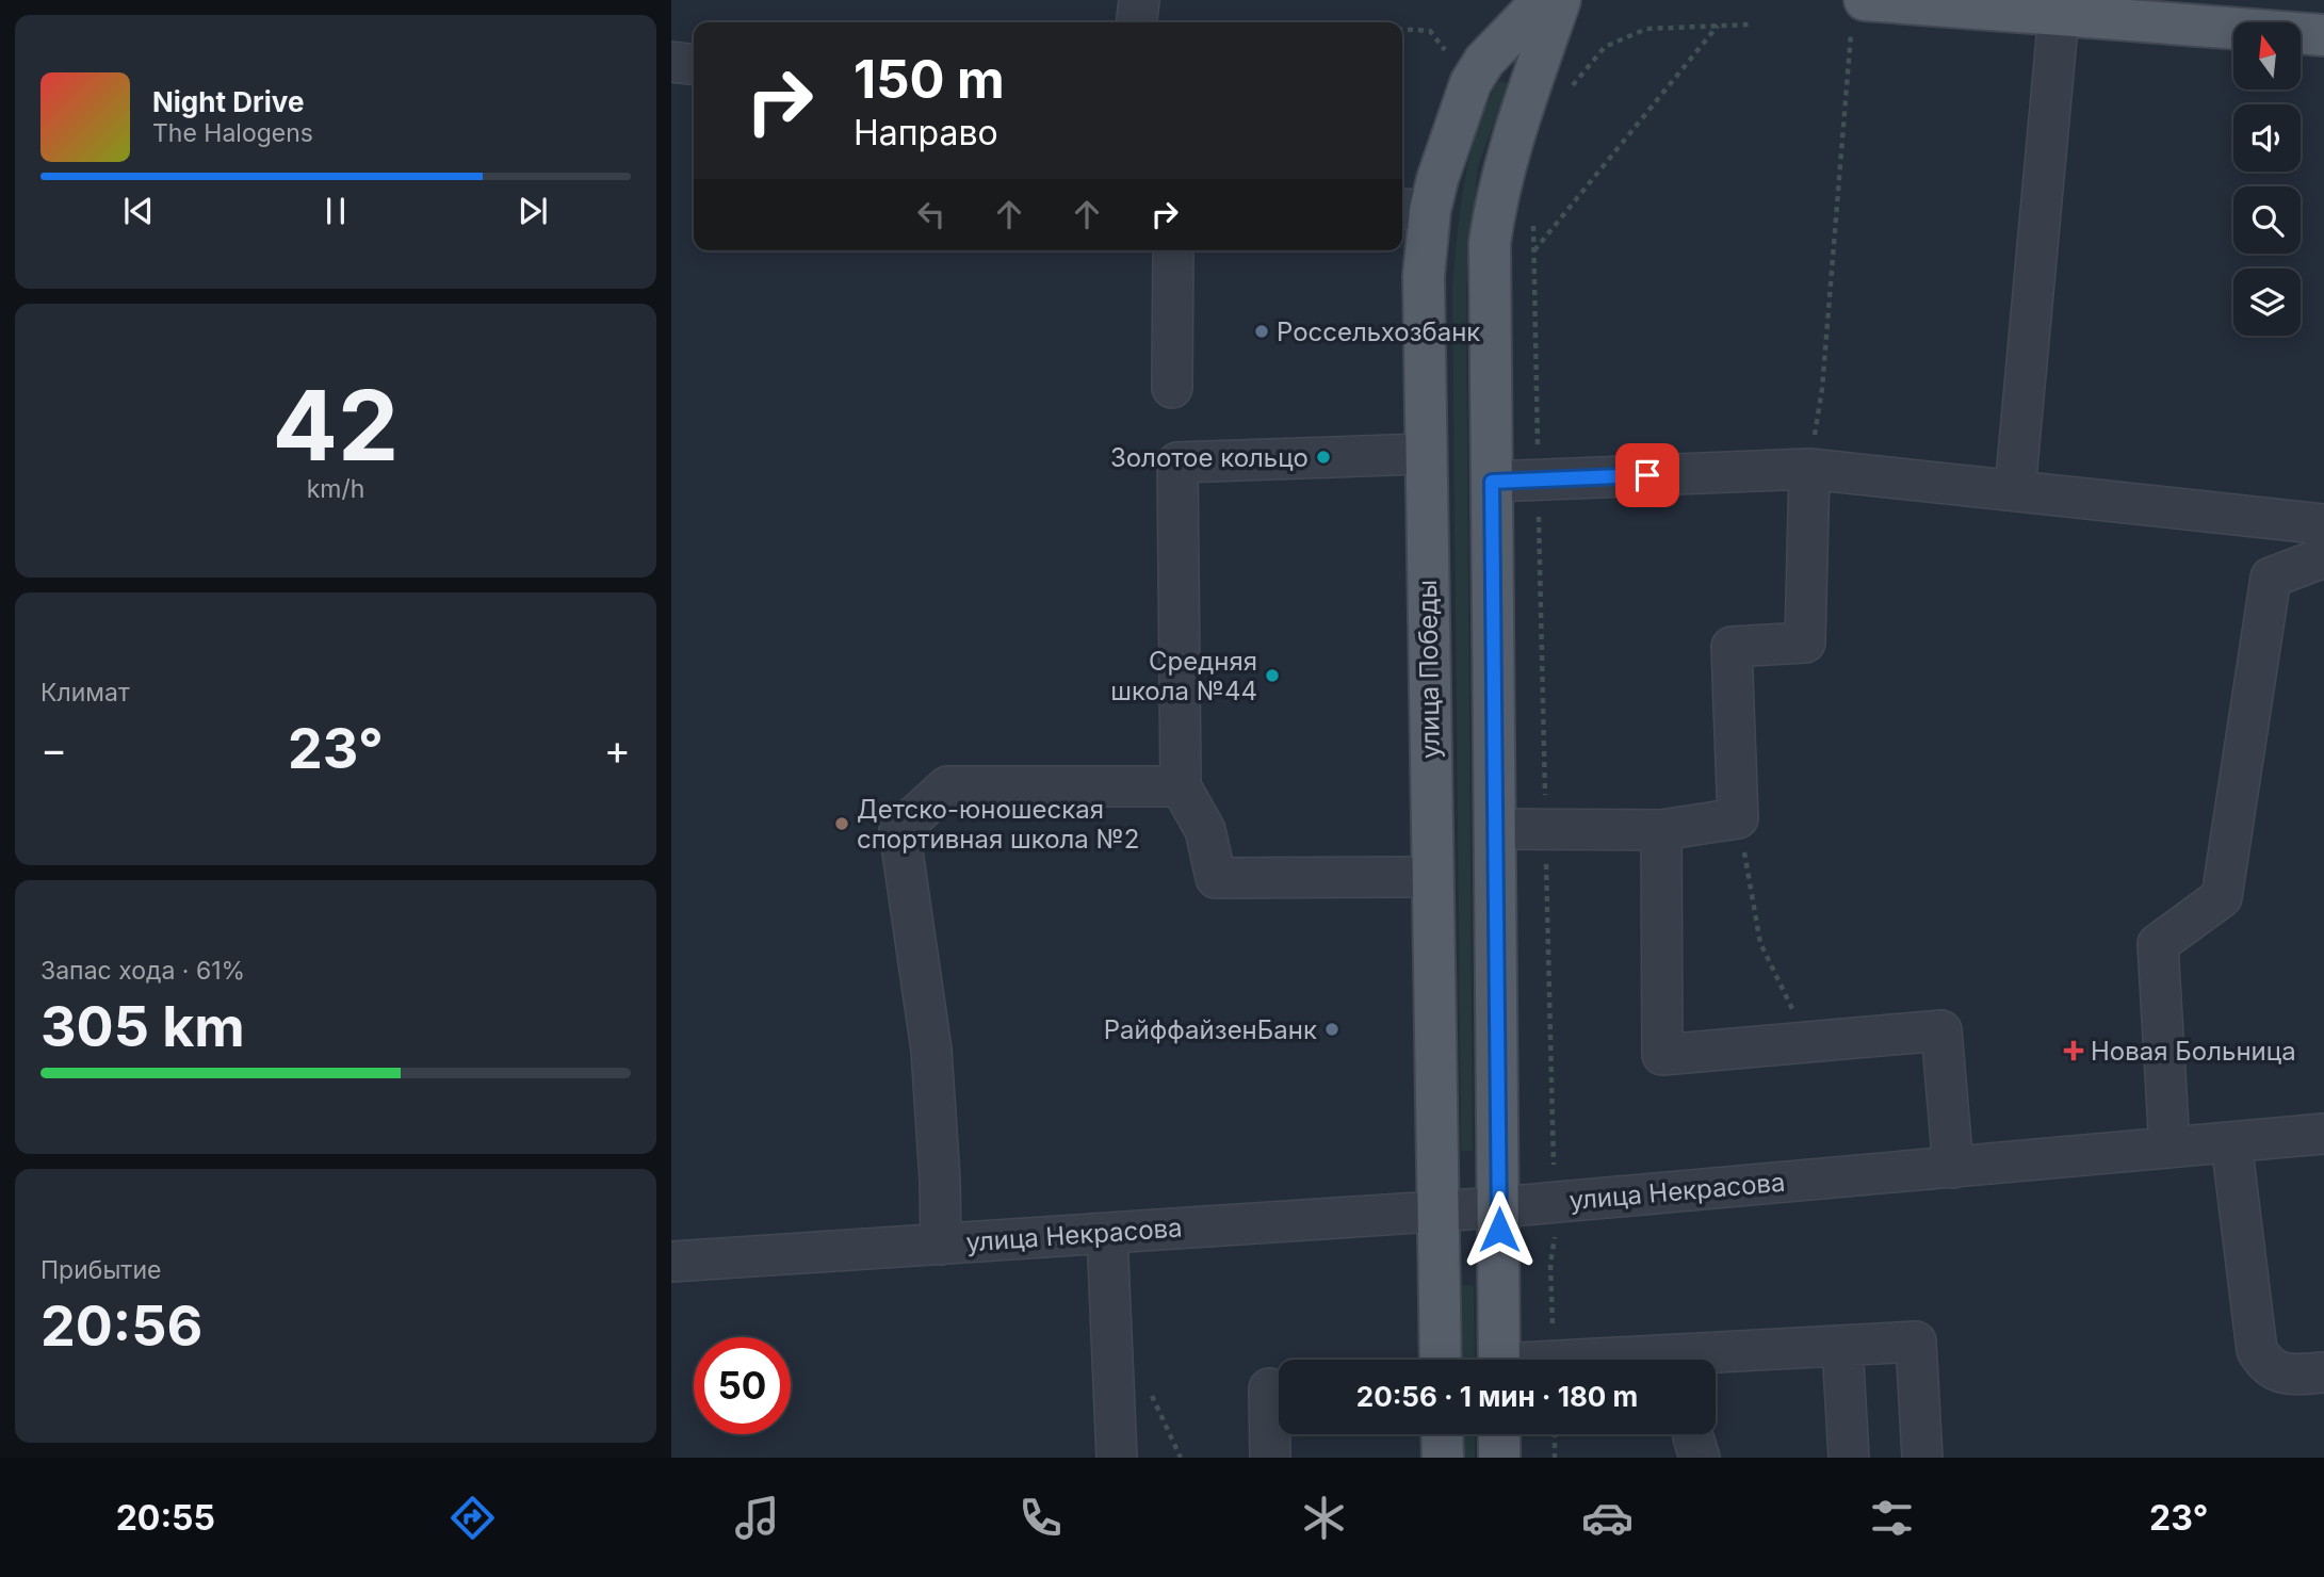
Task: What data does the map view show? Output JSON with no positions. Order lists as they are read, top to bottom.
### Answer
{
  "streets": {
    "main road": ["улица Победы"],
    "street": ["улица Некрасова"]
  },
  "crossings": [
    ["улица Победы", "улица Некрасова"]
  ],
  "places": {
    "other": [
      "Россельхозбанк",
      "Золотое кольцо",
      "Средняя школа №44",
      "Детско-юношеская спортивная школа №2",
      "РайффайзенБанк"
    ],
    "health": ["Новая Больница"]
  },
  "north": "top",
  "page": {
    "turn": ["150 m", "Направо"],
    "song": ["Night Drive", "The Halogens"],
    "tile": [
      ["42", "km/h"],
      "Климат",
      ["Запас хода · 61%", "305 km"],
      ["Прибытие", "20:56"]
    ],
    "heat": ["−", "23°", "+"],
    "limit": "50",
    "trip": "20:56 · 1 мин · 180 m",
    "tabs": ["20:55", "23°"]
  }
}
